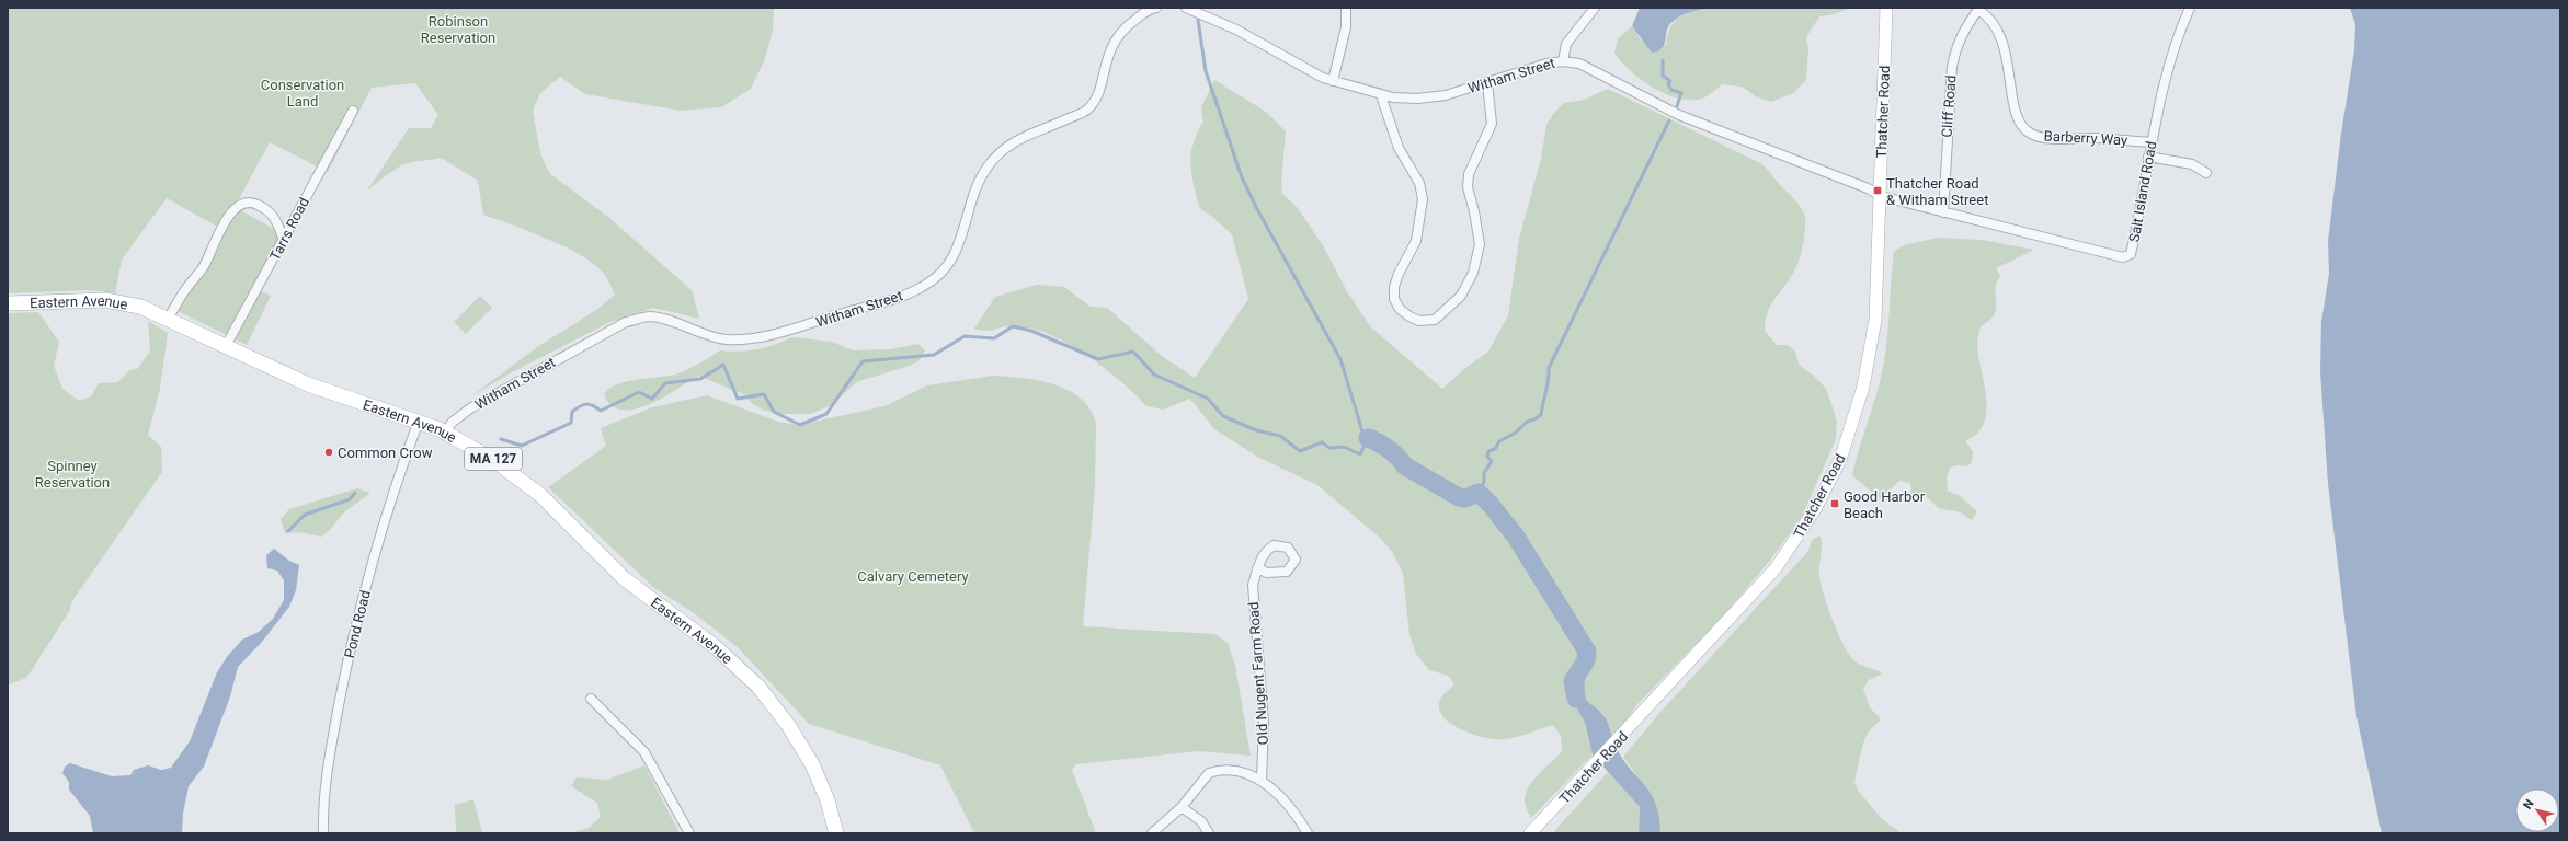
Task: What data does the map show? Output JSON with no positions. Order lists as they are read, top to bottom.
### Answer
{
  "streets": {
    "main road": ["Thatcher Road", "Eastern Avenue", "MA 127"],
    "street": [
      "Witham Street",
      "Cliff Road",
      "Barberry Way",
      "Salt Island Road",
      "Tarrs Road",
      "Pond Road",
      "Old Nugent Farm Road"
    ]
  },
  "crossings": [
    ["Witham Street", "Thatcher Road"],
    ["Witham Street", "Salt Island Road"],
    ["Witham Street", "Eastern Avenue"],
    ["Cliff Road", "Barberry Way"],
    ["Cliff Road", "Salt Island Road"],
    ["Thatcher Road", "Salt Island Road"],
    ["Barberry Way", "Salt Island Road"],
    ["Tarrs Road", "Eastern Avenue"],
    ["Eastern Avenue", "Pond Road"]
  ],
  "parks": [
    "Robinson Reservation",
    "Conservation Land",
    "Spinney Reservation",
    "Calvary Cemetery"
  ],
  "places": {
    "transit": ["Thatcher Road & Witham Street", "Good Harbor Beach"],
    "other": ["Common Crow"]
  },
  "north": "top left"
}
